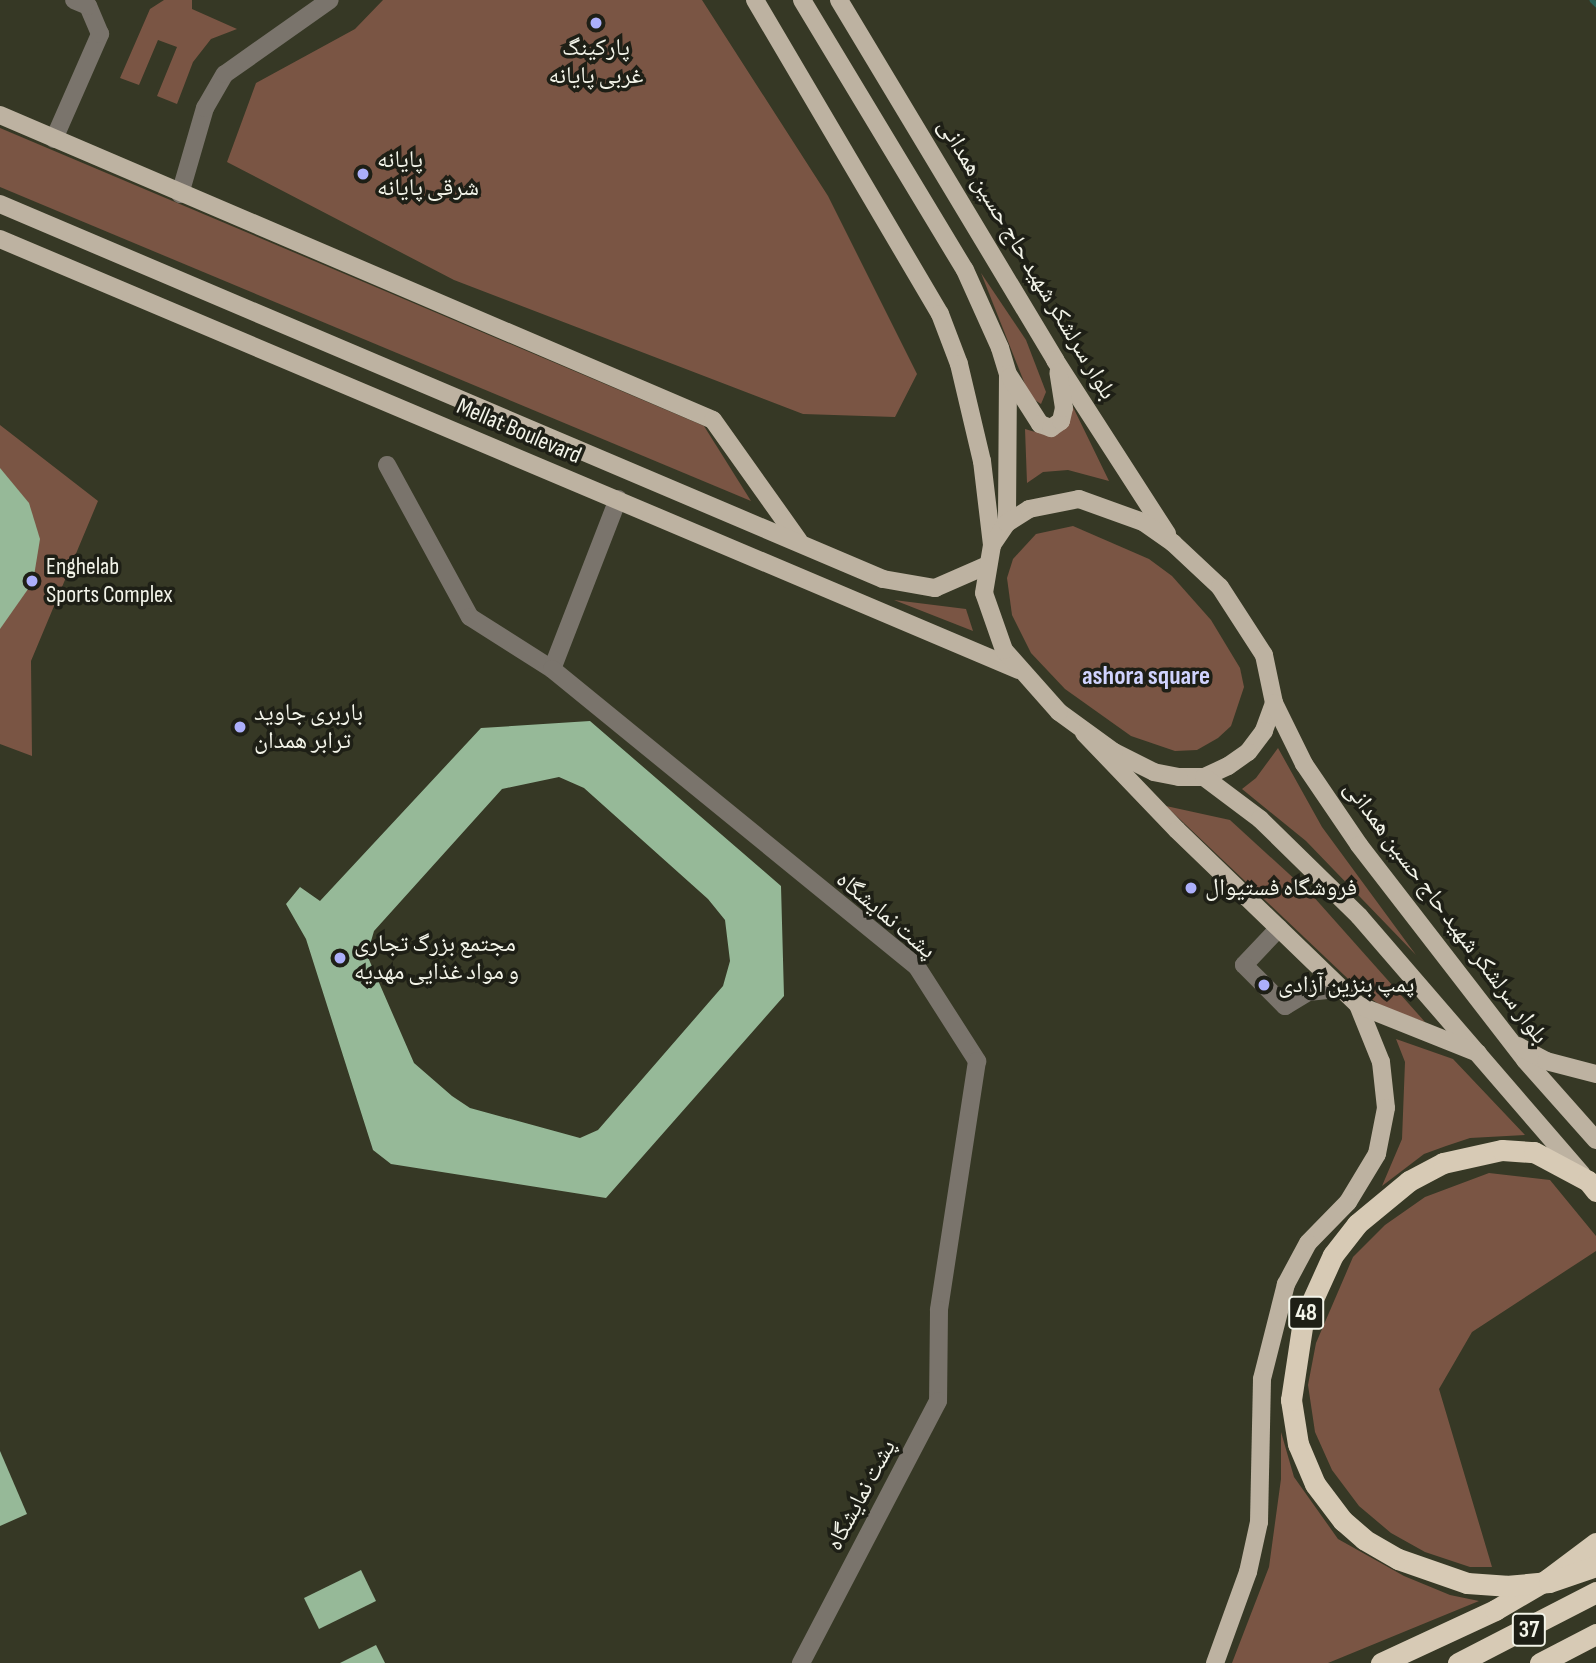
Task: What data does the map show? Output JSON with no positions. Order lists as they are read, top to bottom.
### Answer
{
  "streets": {
    "highway": ["48", "37"],
    "main road": ["بلوار سرلشکر شهید حاج حسین همدانی", "Mellat Boulevard"],
    "street": ["پشت نمایشگاه"]
  },
  "districts": ["ashora square"],
  "places": [
    "پارکینگ غربی پایانه",
    "پایانه شرقی پایانه",
    "Enghelab Sports Complex",
    "باربری جاوید ترابر همدان",
    "فروشگاه فستیوال",
    "مجتمع بزرگ تجاری و مواد غذایی مهدیه",
    "پمپ بنزین آزادی"
  ]
}
